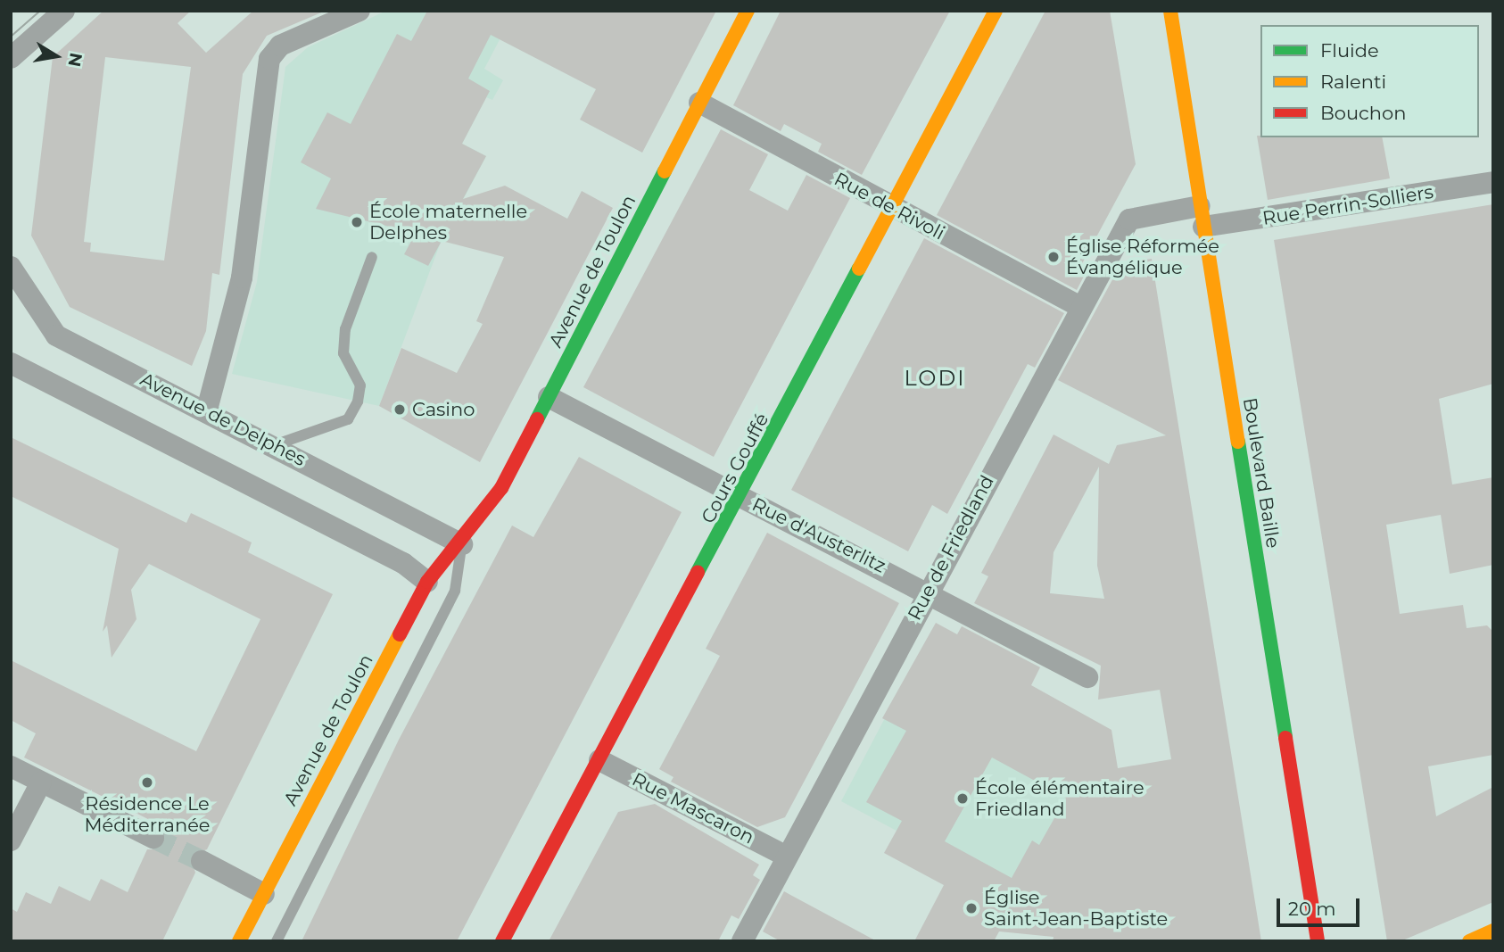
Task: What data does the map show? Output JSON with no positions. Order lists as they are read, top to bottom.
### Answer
{
  "streets": {
    "main road": ["Avenue de Toulon", "Cours Gouffé", "Boulevard Baille"],
    "street": [
      "Rue Perrin-Solliers",
      "Rue de Rivoli",
      "Avenue de Delphes",
      "Rue d'Austerlitz",
      "Rue de Friedland",
      "Rue Mascaron"
    ]
  },
  "crossings": [
    ["Rue Perrin-Solliers", "Boulevard Baille"],
    ["Rue Perrin-Solliers", "Rue de Friedland"],
    ["Rue de Rivoli", "Avenue de Toulon"],
    ["Rue de Rivoli", "Cours Gouffé"],
    ["Rue de Rivoli", "Rue de Friedland"],
    ["Avenue de Toulon", "Avenue de Delphes"],
    ["Avenue de Toulon", "Rue d'Austerlitz"],
    ["Cours Gouffé", "Rue d'Austerlitz"],
    ["Cours Gouffé", "Rue Mascaron"],
    ["Boulevard Baille", "Rue de Friedland"],
    ["Rue d'Austerlitz", "Rue de Friedland"],
    ["Rue de Friedland", "Rue Mascaron"]
  ],
  "districts": ["LODI"],
  "places": [
    "École maternelle Delphes",
    "Église Réformée Évangélique",
    "Casino",
    "Résidence Le Méditerranée",
    "École élémentaire Friedland",
    "Église Saint-Jean-Baptiste"
  ],
  "legend": ["Fluide", "Ralenti", "Bouchon"],
  "scale_bar": "20 m",
  "north": "right"
}
